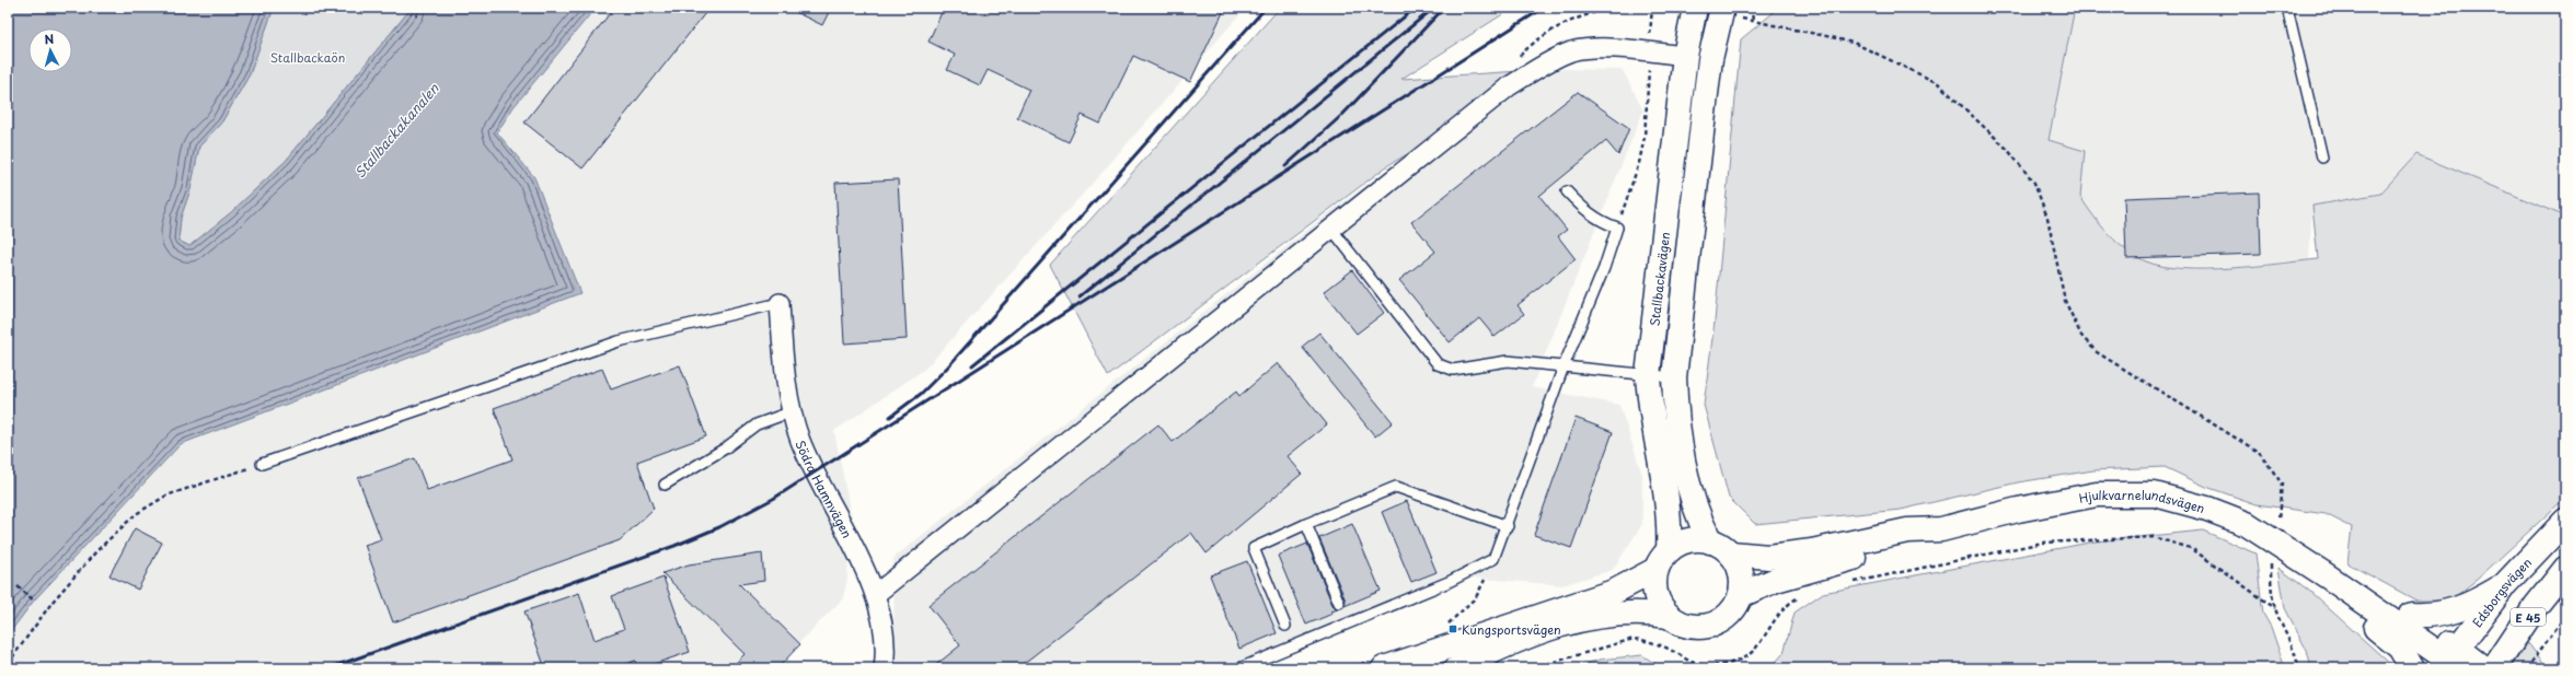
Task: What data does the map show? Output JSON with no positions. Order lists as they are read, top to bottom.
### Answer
{
  "streets": {
    "main road": [
      "Stallbackavägen",
      "Hjulkvarnelundsvägen",
      "Edsborgsvägen",
      "E 45"
    ],
    "street": ["Södra Hamnvägen"]
  },
  "crossings": [
    ["Stallbackavägen", "Hjulkvarnelundsvägen"],
    ["Hjulkvarnelundsvägen", "Edsborgsvägen"]
  ],
  "water": ["Stallbackakanalen"],
  "parks": ["Stallbackaön"],
  "places": {
    "transit": ["Kungsportsvägen"]
  },
  "north": "top"
}
